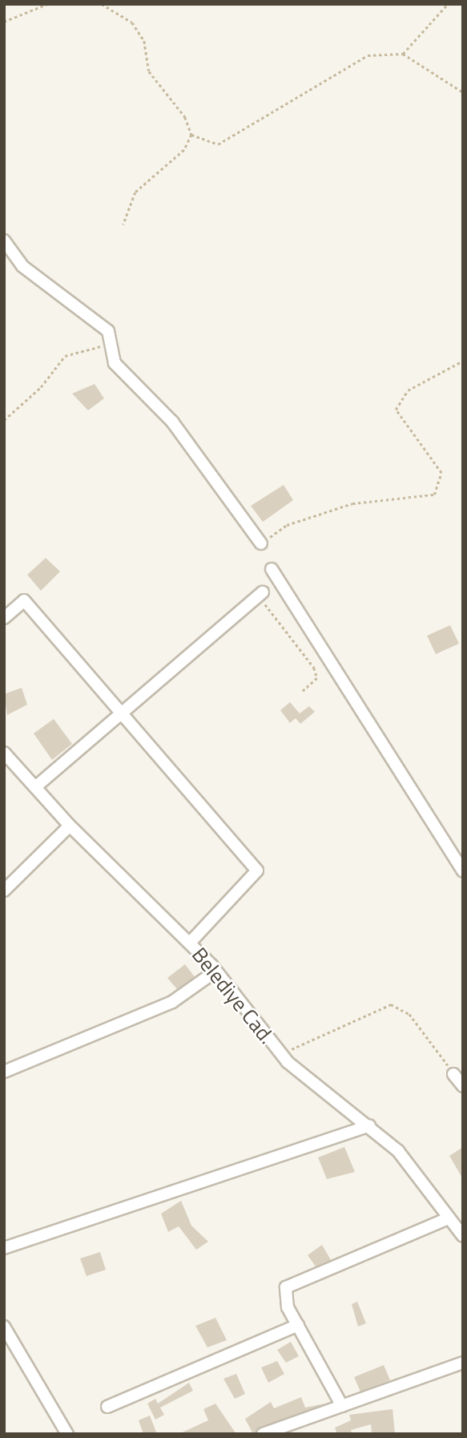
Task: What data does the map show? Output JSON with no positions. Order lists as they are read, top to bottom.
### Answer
{
  "streets": {
    "street": ["Belediye Cad."]
  }
}
